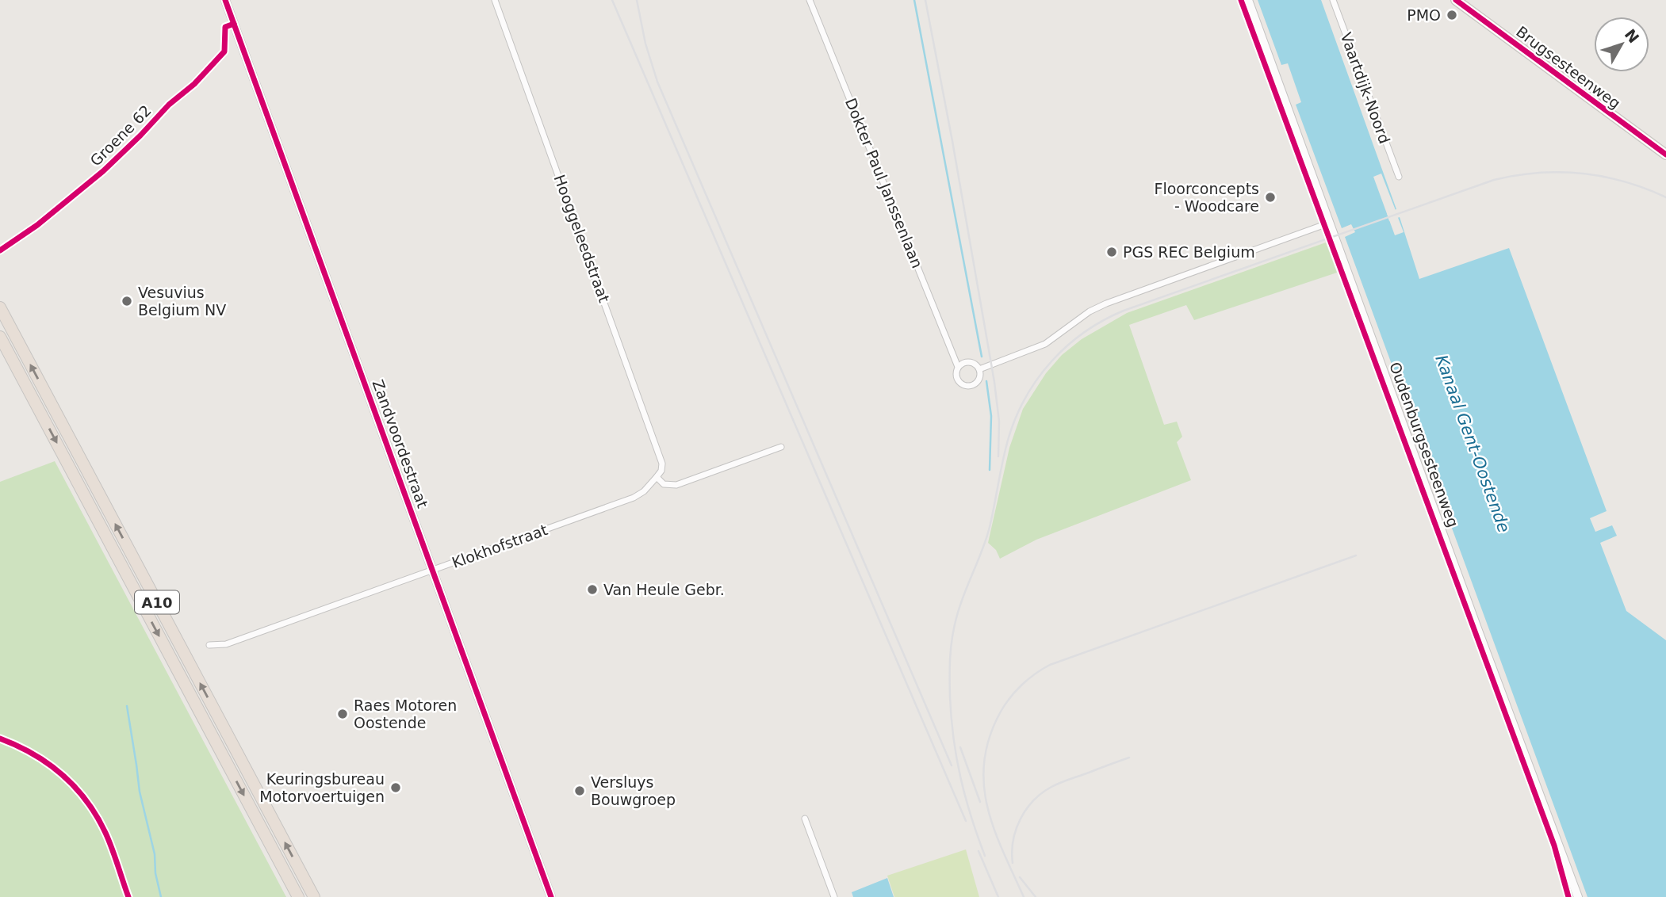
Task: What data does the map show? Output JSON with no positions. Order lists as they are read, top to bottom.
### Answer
{
  "streets": {
    "highway": ["A10"],
    "main road": ["Brugsesteenweg"],
    "street": [
      "Vaartdijk-Noord",
      "Dokter Paul Janssenlaan",
      "Hooggeleedstraat",
      "Zandvoordestraat",
      "Oudenburgsesteenweg",
      "Klokhofstraat"
    ],
    "cycle path": ["Groene 62"]
  },
  "crossings": [
    ["Dokter Paul Janssenlaan", "Oudenburgsesteenweg"],
    ["Hooggeleedstraat", "Klokhofstraat"],
    ["Zandvoordestraat", "Klokhofstraat"]
  ],
  "water": ["Kanaal Gent-Oostende"],
  "places": [
    "PMO",
    "Floorconcepts - Woodcare",
    "PGS REC Belgium",
    "Vesuvius Belgium NV",
    "Van Heule Gebr.",
    "Raes Motoren Oostende",
    "Keuringsbureau Motorvoertuigen",
    "Versluys Bouwgroep"
  ],
  "north": "top right"
}
